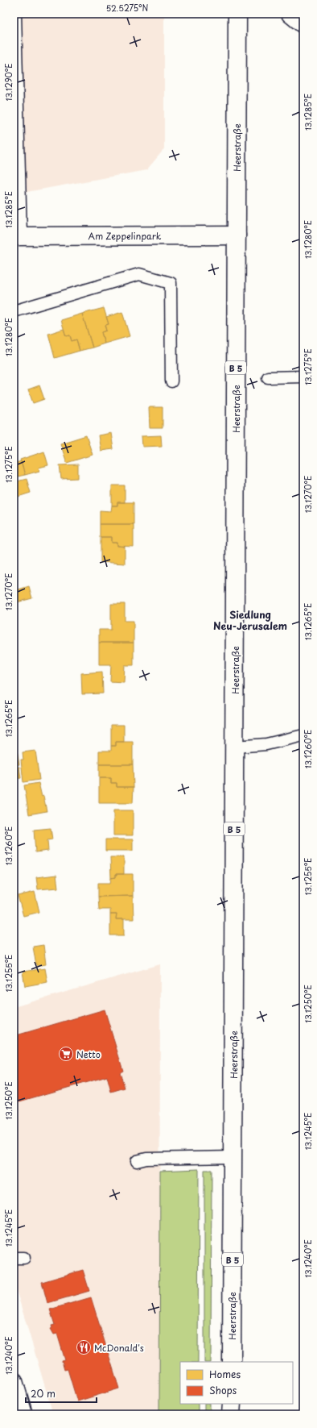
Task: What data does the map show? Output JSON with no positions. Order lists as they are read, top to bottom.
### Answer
{
  "streets": {
    "main road": ["Heerstraße", "Am Zeppelinpark", "B 5"]
  },
  "crossings": [
    ["Heerstraße", "Am Zeppelinpark"]
  ],
  "districts": ["Siedlung Neu-Jerusalem"],
  "places": {
    "supermarket": ["Netto"],
    "restaurant": ["McDonald's"]
  },
  "legend": ["Homes", "Shops"],
  "scale_bar": "20 m",
  "coordinates": [
    "52.5275°N",
    "13.1290°E",
    "13.1285°E",
    "13.1280°E",
    "13.1275°E",
    "13.1270°E",
    "13.1265°E",
    "13.1260°E",
    "13.1255°E",
    "13.1250°E",
    "13.1245°E",
    "13.1240°E"
  ]
}
